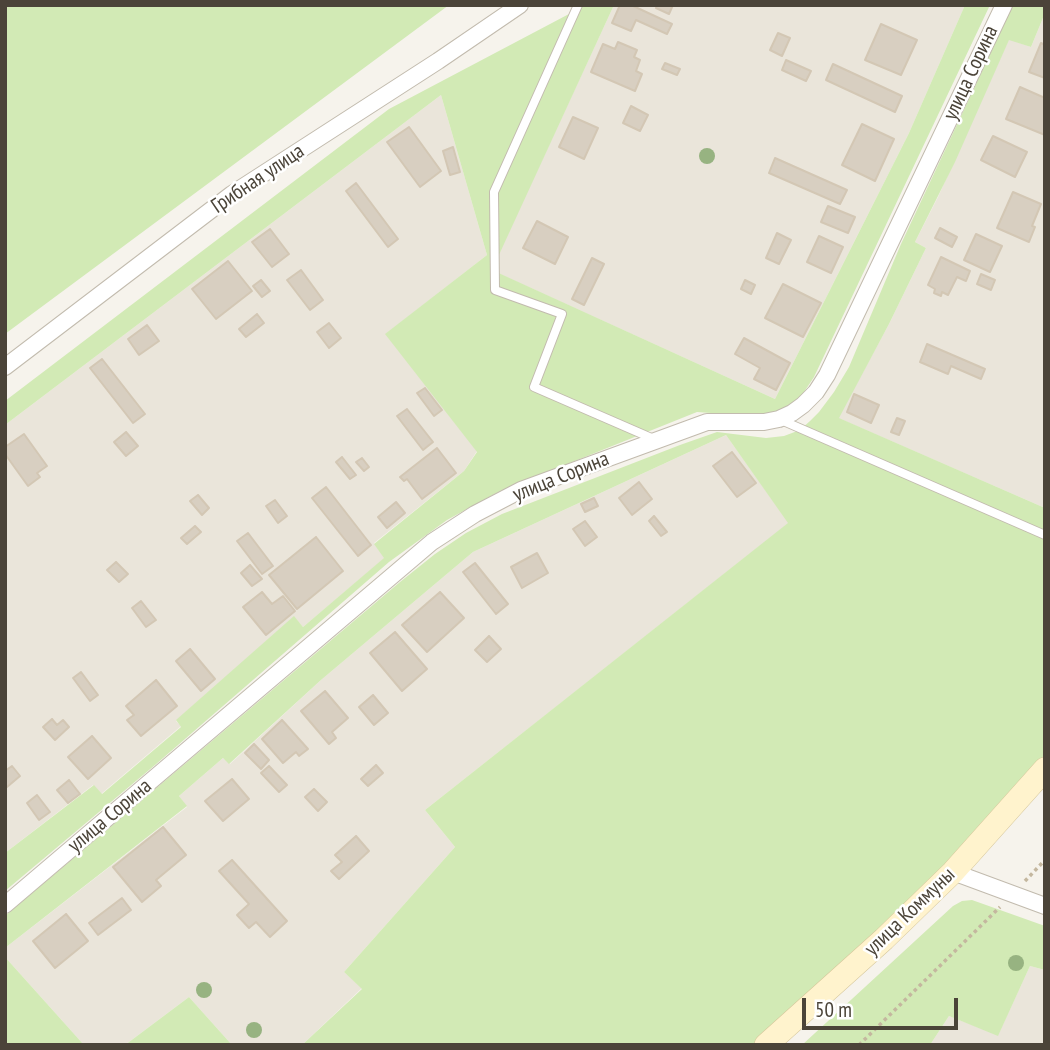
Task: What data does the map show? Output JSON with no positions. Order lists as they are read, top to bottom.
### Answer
{
  "streets": {
    "street": ["улица Сорина", "Грибная улица", "улица Коммуны"]
  },
  "scale_bar": "50 m"
}
